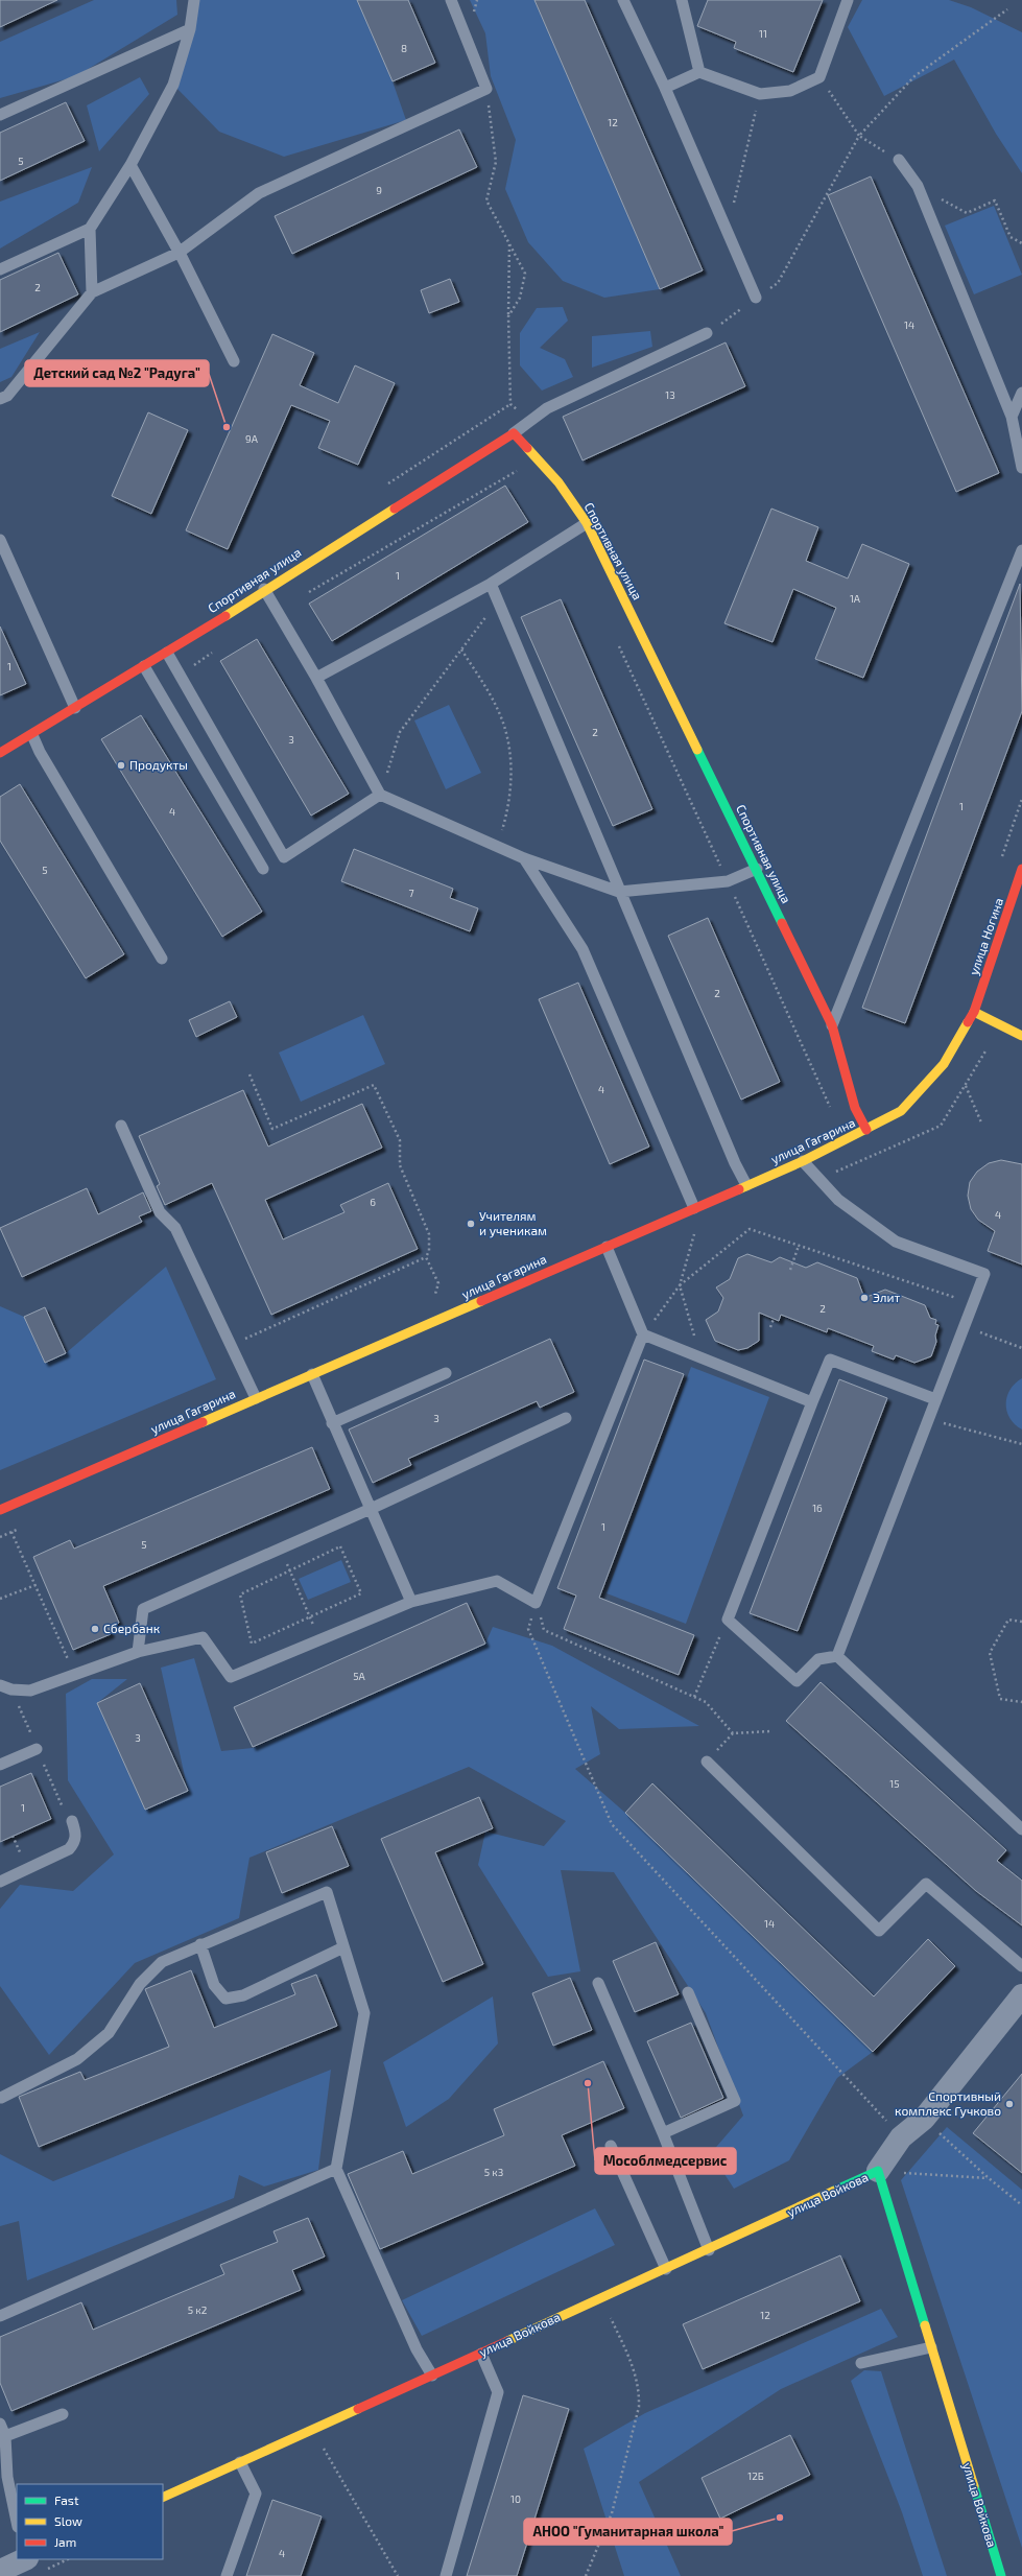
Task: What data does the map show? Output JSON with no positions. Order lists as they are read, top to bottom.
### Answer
{
  "streets": {
    "street": [
      "Спортивная улица",
      "улица Ногина",
      "улица Гагарина",
      "улица Войкова"
    ]
  },
  "crossings": [
    ["Спортивная улица", "улица Гагарина"],
    ["улица Ногина", "улица Гагарина"]
  ],
  "places": [
    "Детский сад №2 \"Радуга\"",
    "Продукты",
    "Учителям и ученикам",
    "Элит",
    "Сбербанк",
    "Мособлмедсервис",
    "Спортивный комплекс Гучково",
    "АНОО \"Гуманитарная школа\""
  ],
  "house_numbers": [
    "11",
    "8",
    "12",
    "5",
    "9",
    "2",
    "14",
    "13",
    "9А",
    "1",
    "1А",
    "1",
    "2",
    "3",
    "1",
    "4",
    "5",
    "7",
    "2",
    "4",
    "6",
    "4",
    "2",
    "3",
    "16",
    "1",
    "5",
    "5А",
    "3",
    "15",
    "1",
    "14",
    "5 к3",
    "5 к2",
    "12",
    "12Б",
    "10",
    "4"
  ],
  "legend": ["Fast", "Slow", "Jam"]
}
